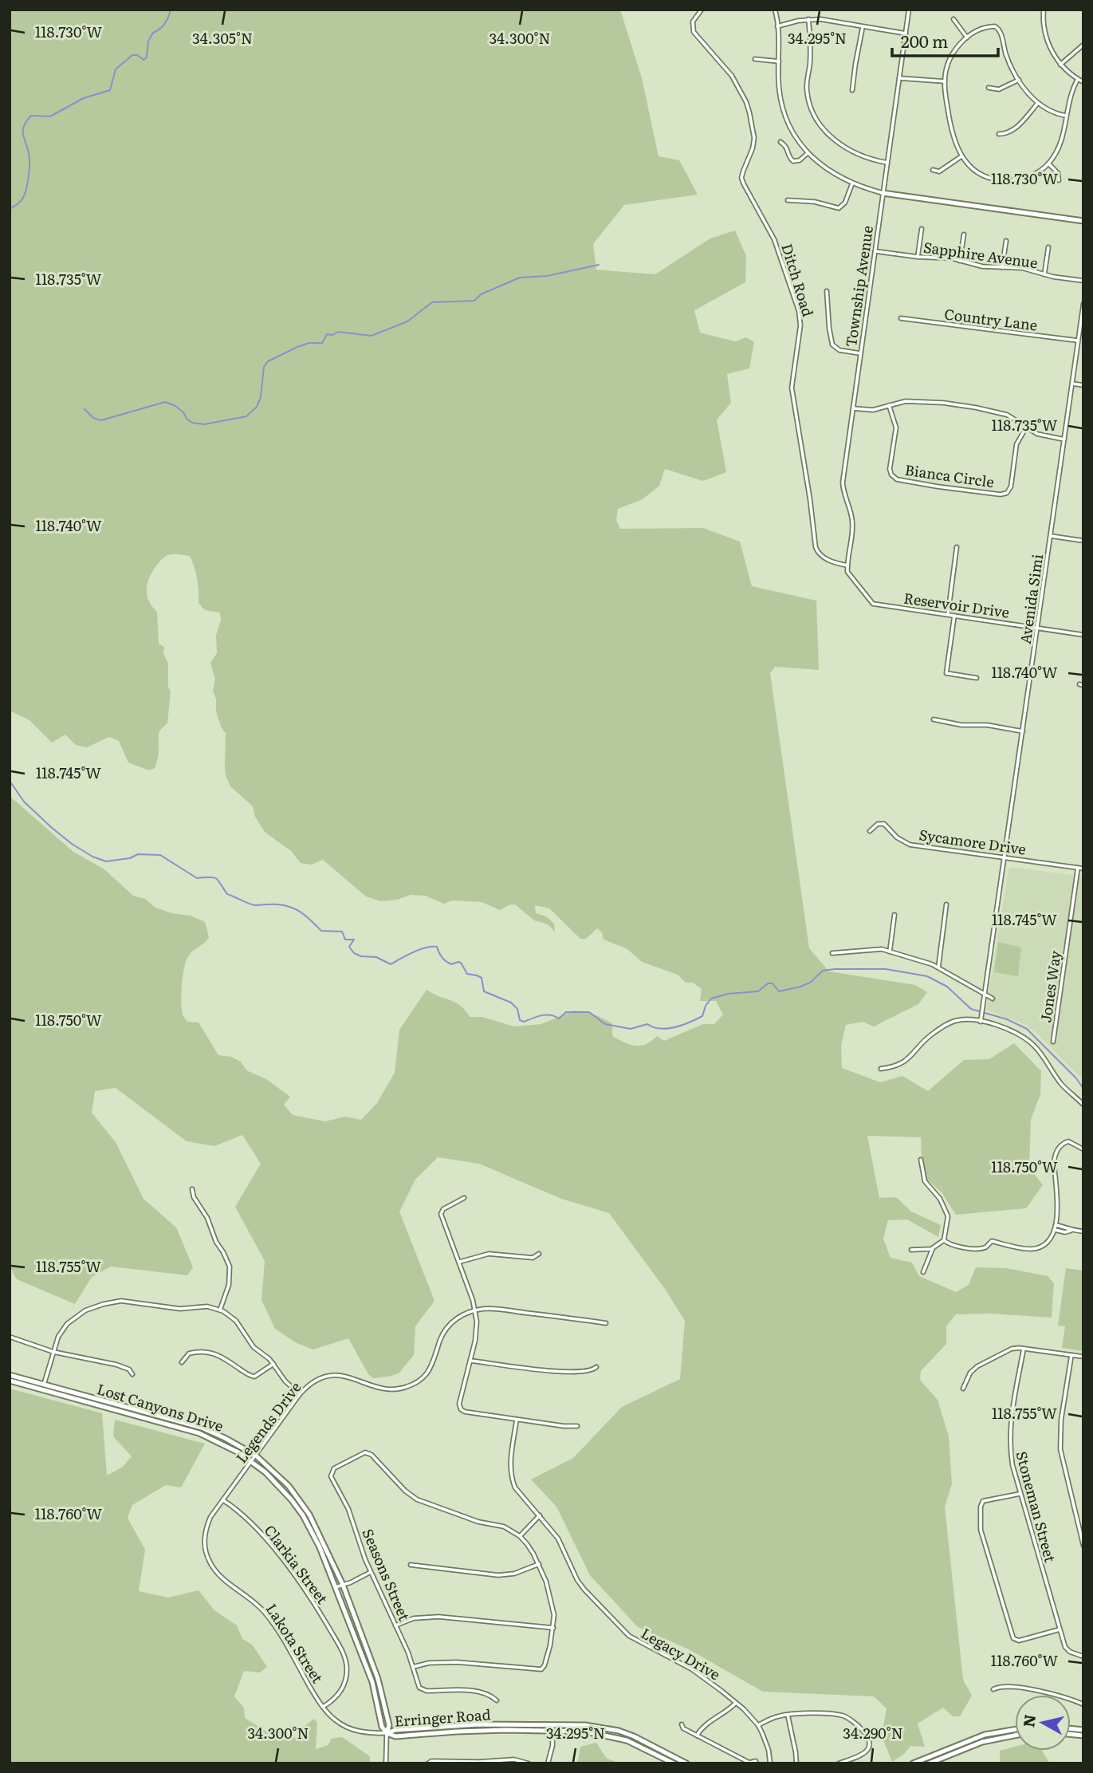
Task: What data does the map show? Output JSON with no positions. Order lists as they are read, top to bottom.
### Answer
{
  "streets": {
    "street": [
      "Sapphire Avenue",
      "Ditch Road",
      "Township Avenue",
      "Country Lane",
      "Bianca Circle",
      "Avenida Simi",
      "Reservoir Drive",
      "Sycamore Drive",
      "Jones Way",
      "Lost Canyons Drive",
      "Legends Drive",
      "Stoneman Street",
      "Clarkia Street",
      "Seasons Street",
      "Lakota Street",
      "Legacy Drive",
      "Erringer Road"
    ]
  },
  "crossings": [
    ["Sapphire Avenue", "Township Avenue"],
    ["Ditch Road", "Township Avenue"],
    ["Ditch Road", "Reservoir Drive"],
    ["Township Avenue", "Reservoir Drive"],
    ["Country Lane", "Avenida Simi"],
    ["Avenida Simi", "Reservoir Drive"],
    ["Avenida Simi", "Sycamore Drive"],
    ["Sycamore Drive", "Jones Way"],
    ["Lost Canyons Drive", "Legends Drive"],
    ["Lost Canyons Drive", "Lakota Street"],
    ["Lost Canyons Drive", "Erringer Road"],
    ["Legends Drive", "Clarkia Street"],
    ["Legends Drive", "Lakota Street"],
    ["Clarkia Street", "Lakota Street"],
    ["Lakota Street", "Erringer Road"]
  ],
  "scale_bar": "200 m",
  "north": "left",
  "coordinates": [
    "118.730°W",
    "34.305°N",
    "34.300°N",
    "34.295°N",
    "118.735°W",
    "118.740°W",
    "118.745°W",
    "118.750°W",
    "118.755°W",
    "118.760°W",
    "34.290°N"
  ]
}
